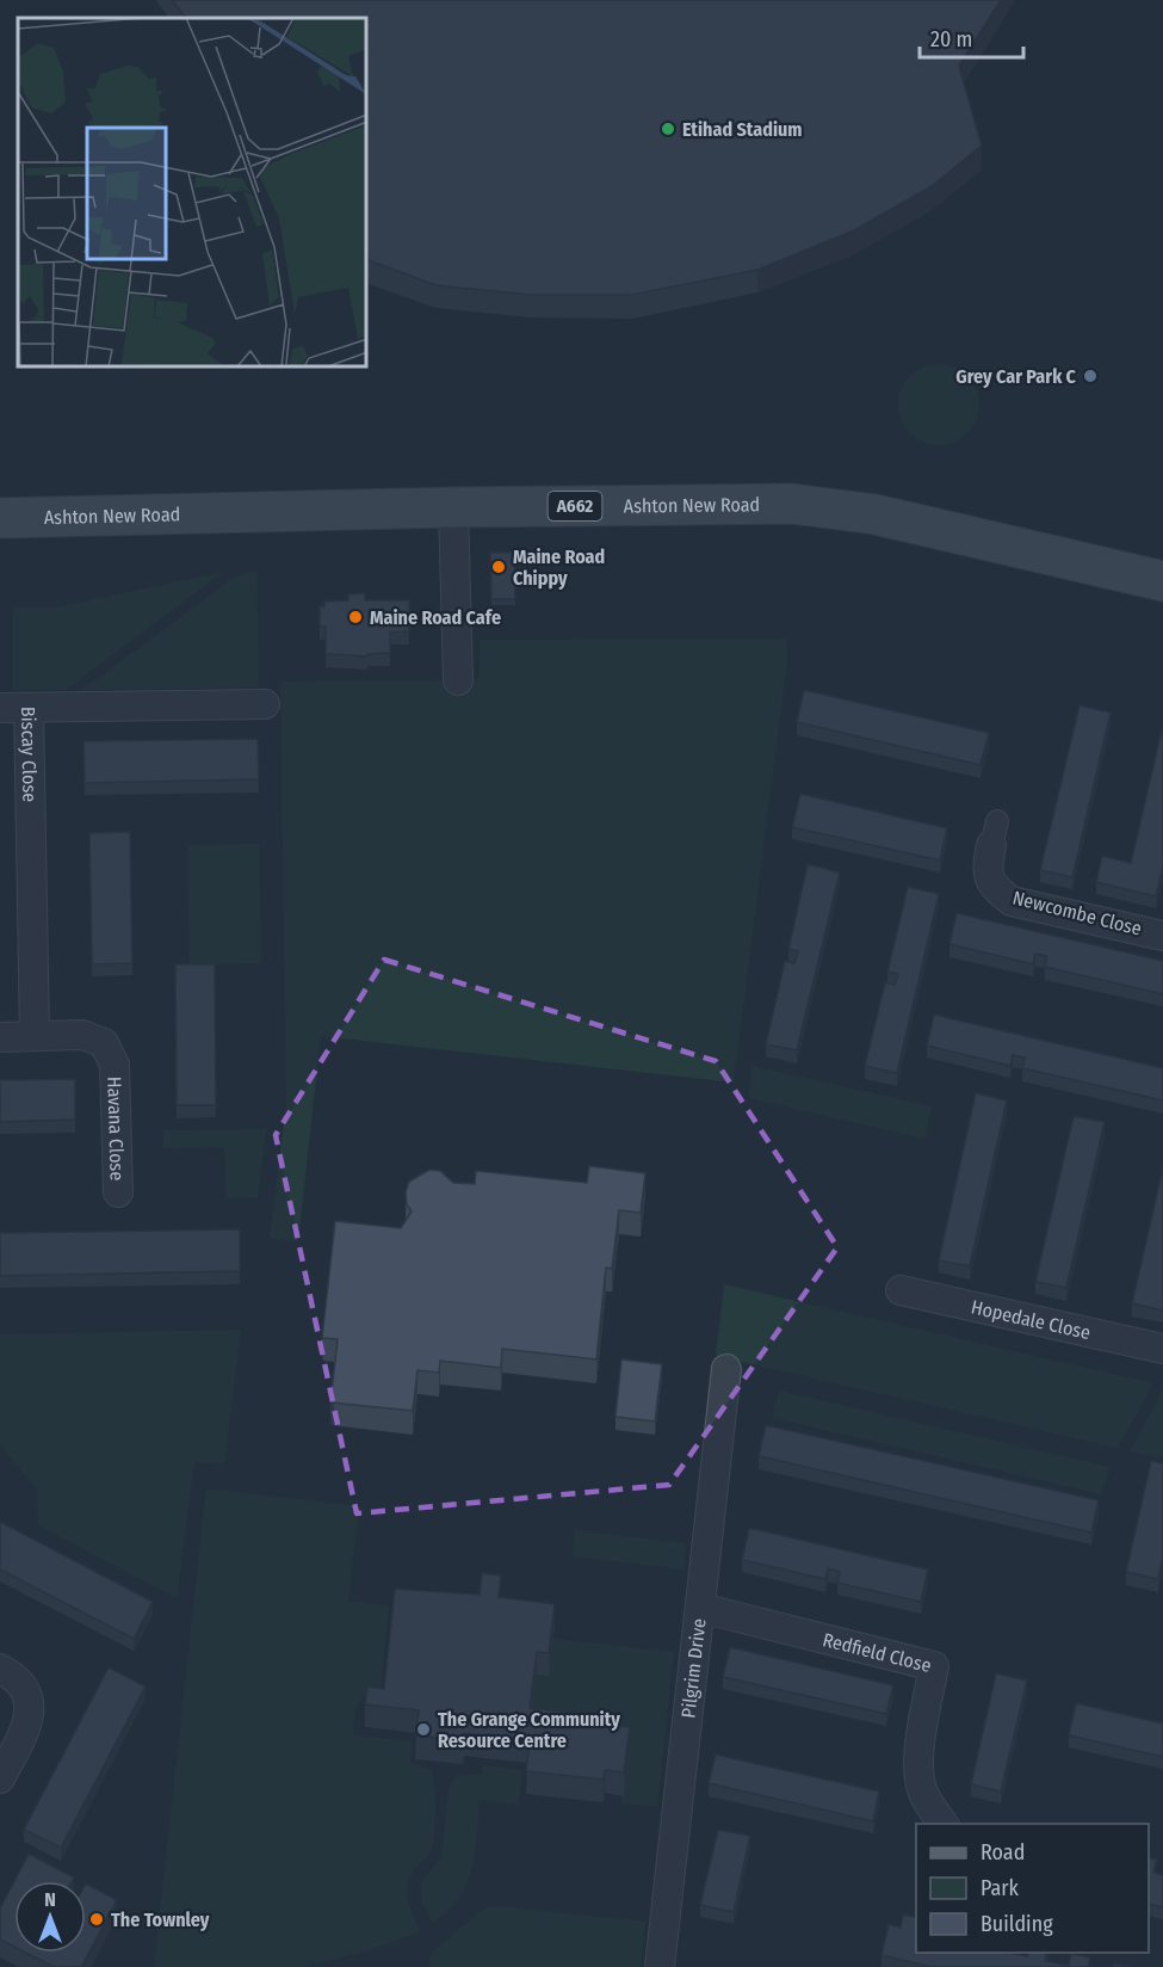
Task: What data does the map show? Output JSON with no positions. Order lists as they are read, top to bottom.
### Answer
{
  "streets": {
    "main road": ["Ashton New Road", "A662"],
    "street": [
      "Biscay Close",
      "Newcombe Close",
      "Havana Close",
      "Hopedale Close",
      "Redfield Close",
      "Pilgrim Drive"
    ]
  },
  "crossings": [
    ["Biscay Close", "Havana Close"],
    ["Redfield Close", "Pilgrim Drive"]
  ],
  "places": [
    "Etihad Stadium",
    "Grey Car Park C",
    "Maine Road Chippy",
    "Maine Road Cafe",
    "The Grange Community Resource Centre",
    "The Townley"
  ],
  "legend": ["Road", "Park", "Building"],
  "scale_bar": "20 m",
  "north": "top"
}
